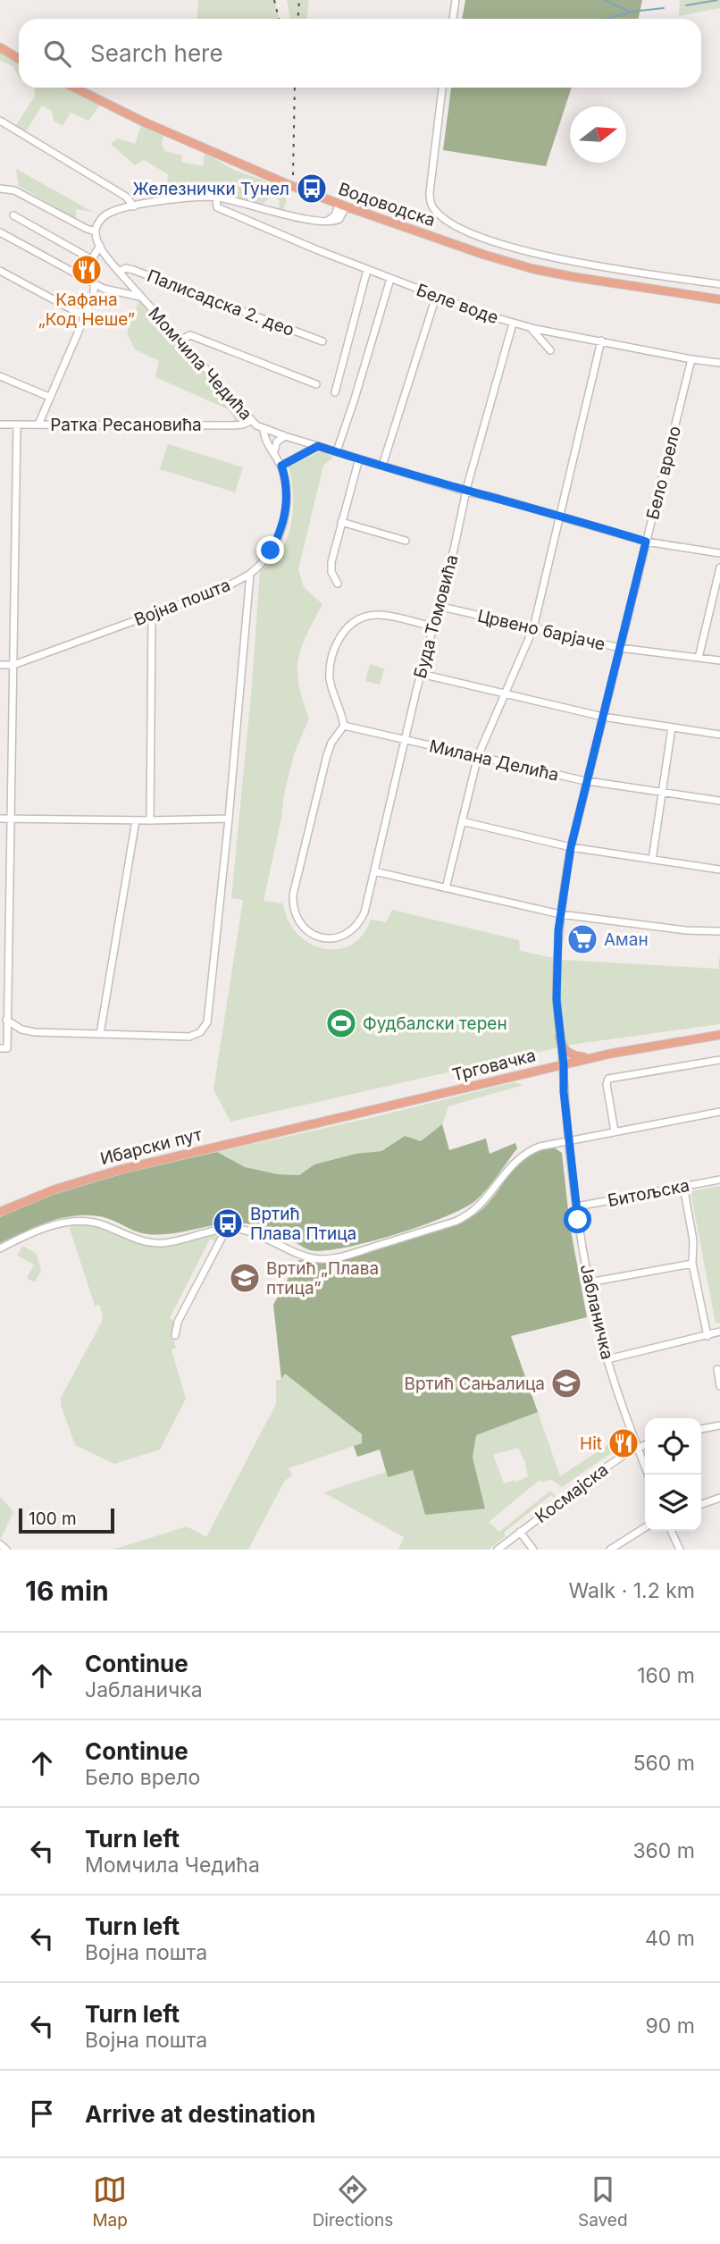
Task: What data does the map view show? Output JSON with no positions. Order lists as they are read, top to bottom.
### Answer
{
  "streets": {
    "main road": ["Водоводска", "Трговачка", "Ибарски пут"],
    "street": [
      "Палисадска 2. део",
      "Беле воде",
      "Момчила Чедића",
      "Ратка Ресановића",
      "Бело врело",
      "Војна пошта",
      "Буда Томовића",
      "Црвено барјаче",
      "Милана Делића",
      "Битољска",
      "Јабланичка",
      "Космајска"
    ]
  },
  "crossings": [
    ["Палисадска 2. део", "Момчила Чедића"],
    ["Беле воде", "Бело врело"],
    ["Беле воде", "Буда Томовића"],
    ["Момчила Чедића", "Ратка Ресановића"],
    ["Момчила Чедића", "Бело врело"],
    ["Момчила Чедића", "Војна пошта"],
    ["Момчила Чедића", "Буда Томовића"],
    ["Бело врело", "Црвено барјаче"],
    ["Бело врело", "Милана Делића"],
    ["Бело врело", "Трговачка"],
    ["Бело врело", "Јабланичка"],
    ["Буда Томовића", "Црвено барјаче"],
    ["Буда Томовића", "Милана Делића"],
    ["Трговачка", "Ибарски пут"],
    ["Трговачка", "Јабланичка"],
    ["Битољска", "Јабланичка"],
    ["Јабланичка", "Космајска"]
  ],
  "places": {
    "bus stop": ["Железнички Тунел", "Вртић Плава Птица"],
    "restaurant": ["Кафана „Код Неше”", "Hit"],
    "supermarket": ["Аман"],
    "sports": ["Фудбалски терен"],
    "school or university": ["Вртић „Плава птица”", "Вртић Сањалица"]
  },
  "scale_bar": "100 m",
  "north": "right",
  "page": {
    "search": "Search here",
    "scale": "100 m",
    "heading": ["16 min", "Walk · 1.2 km"],
    "list": [
      ["Continue", "Јабланичка", "160 m"],
      ["Continue", "Бело врело", "560 m"],
      ["Turn left", "Момчила Чедића", "360 m"],
      ["Turn left", "Војна пошта", "40 m"],
      ["Turn left", "Војна пошта", "90 m"],
      "Arrive at destination"
    ],
    "nav": ["Map", "Directions", "Saved"]
  }
}
